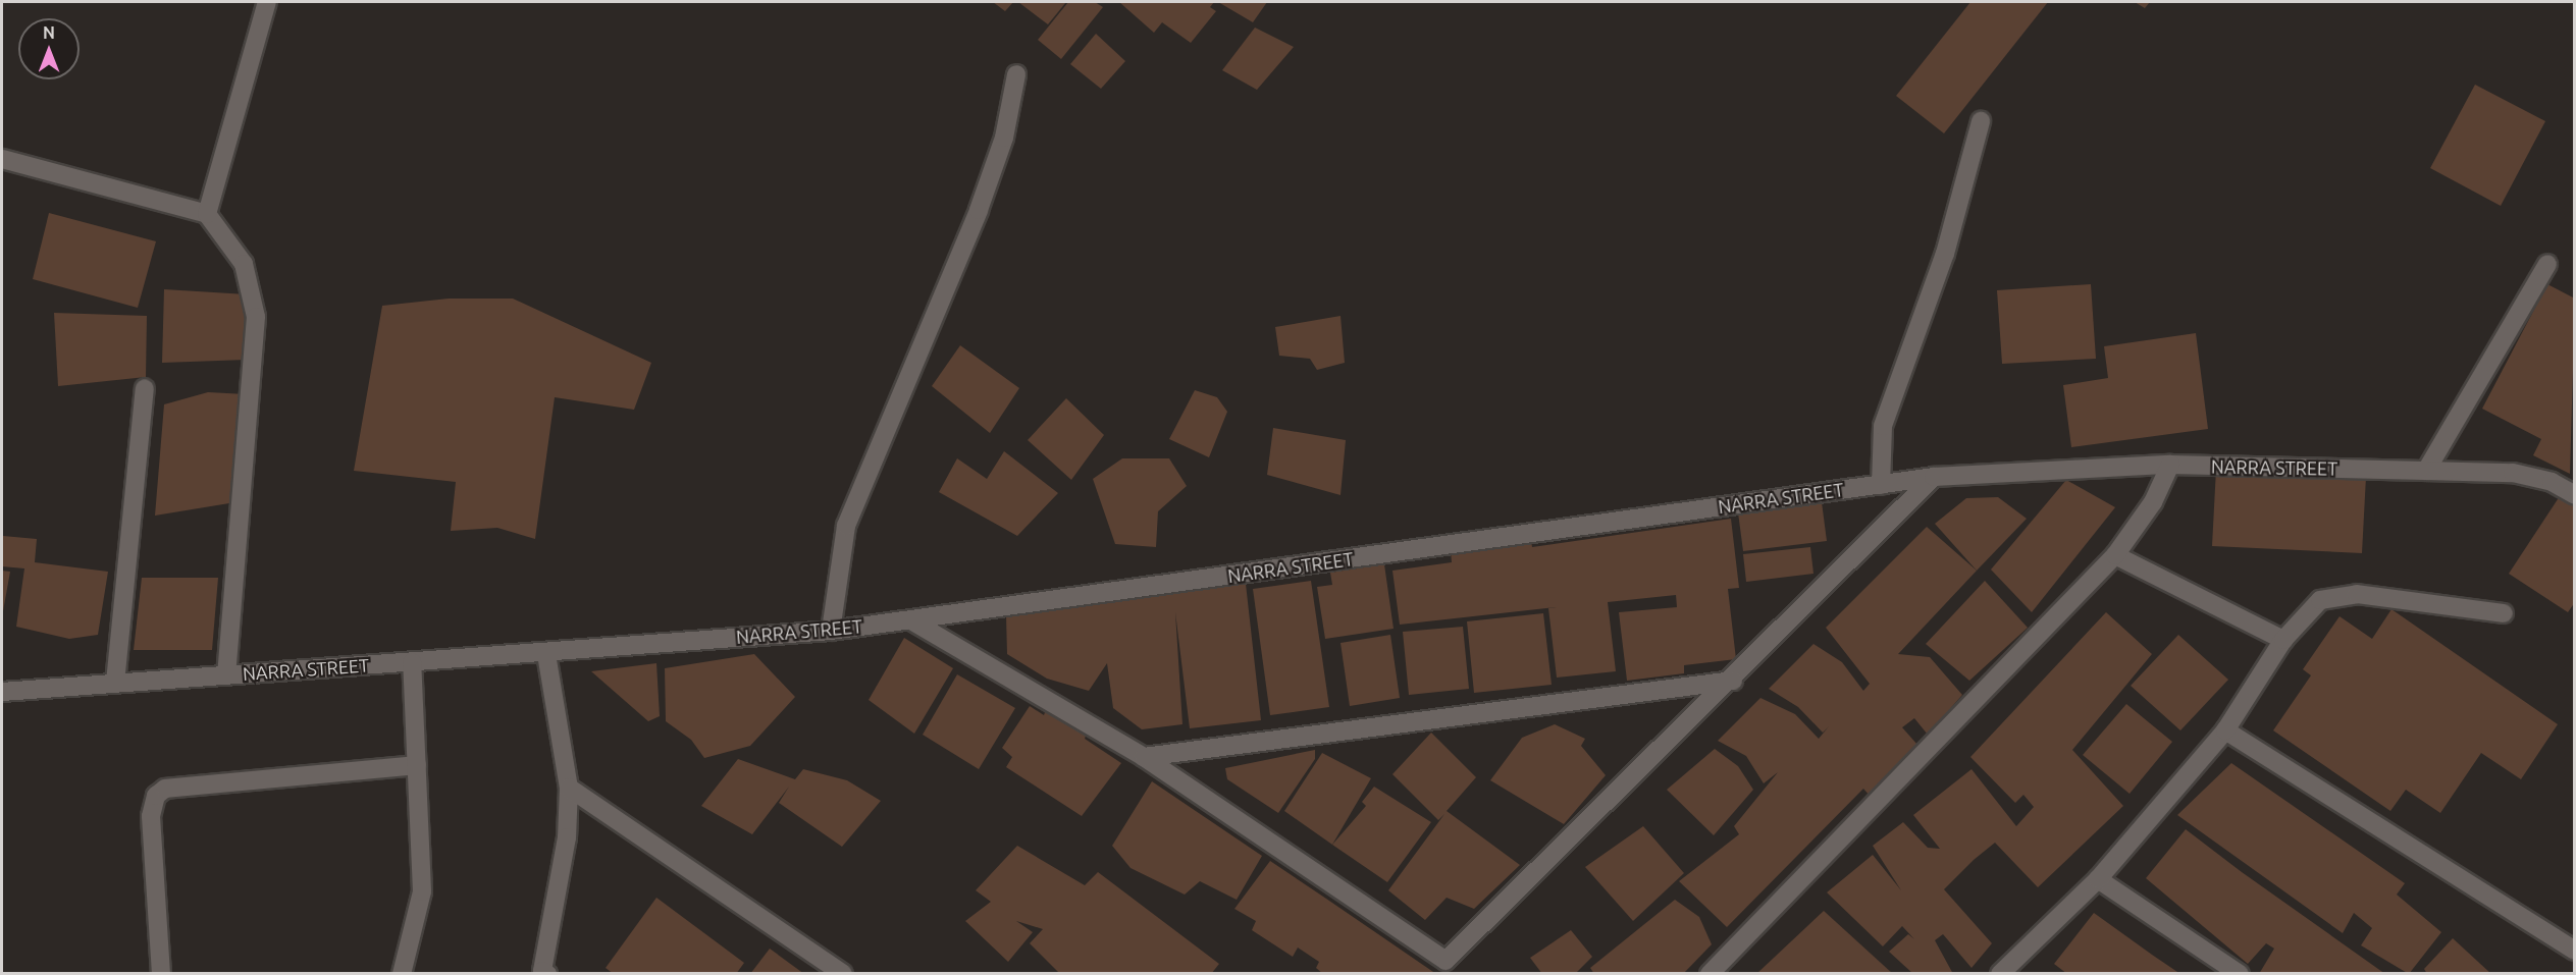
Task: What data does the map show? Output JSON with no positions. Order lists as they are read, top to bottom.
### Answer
{
  "streets": {
    "street": ["NARRA STREET"]
  },
  "north": "top"
}
